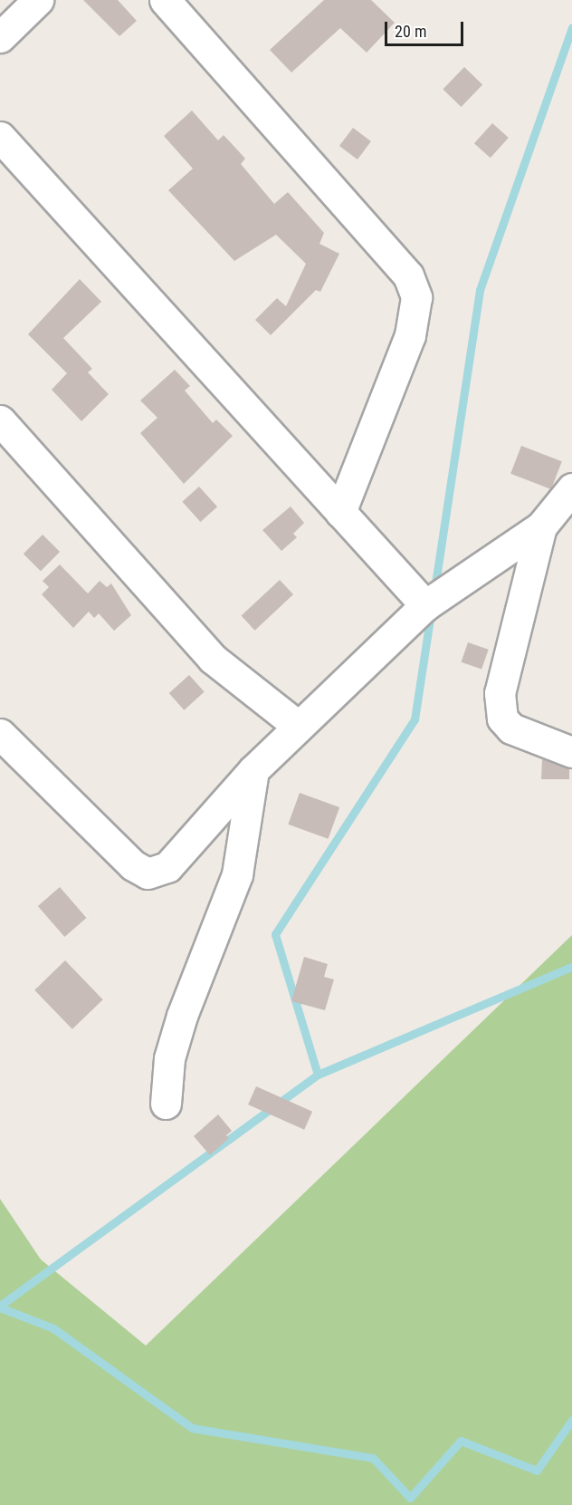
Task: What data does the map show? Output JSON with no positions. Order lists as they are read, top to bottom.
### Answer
{
  "scale_bar": "20 m"
}
